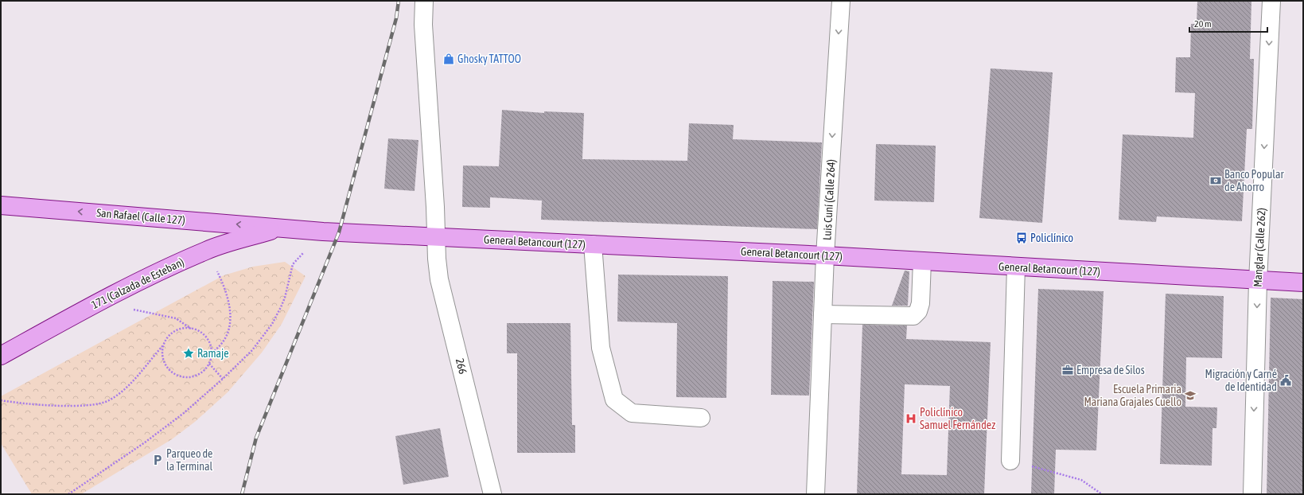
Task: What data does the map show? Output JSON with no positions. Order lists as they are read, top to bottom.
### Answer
{
  "streets": {
    "main road": ["San Rafael (Calle 127)", "General Betancourt (127)", "171 (Calzada de Esteban)"],
    "street": ["Luis Cuní (Calle 264)", "Manglar (Calle 262)", "266"]
  },
  "crossings": [
    ["Luis Cuní (Calle 264)", "General Betancourt (127)"],
    ["San Rafael (Calle 127)", "General Betancourt (127)"],
    ["San Rafael (Calle 127)", "171 (Calzada de Esteban)"],
    ["General Betancourt (127)", "Manglar (Calle 262)"],
    ["General Betancourt (127)", "171 (Calzada de Esteban)"],
    ["General Betancourt (127)", "266"]
  ],
  "one_way": ["Luis Cuní (Calle 264)", "San Rafael (Calle 127)", "Manglar (Calle 262)"],
  "places": {
    "shop": ["Ghosky TATTOO"],
    "bank": ["Banco Popular de Ahorro"],
    "bus stop": ["Policlínico"],
    "place": ["Ramaje"],
    "office": ["Empresa de Silos"],
    "public building": ["Migración y Carné de Identidad"],
    "school or university": ["Escuela Primaria Mariana Grajales Cuello"],
    "hospital": ["Policlínico Samuel Fernández"],
    "parking": ["Parqueo de la Terminal"]
  },
  "scale_bar": "20 m"
}
